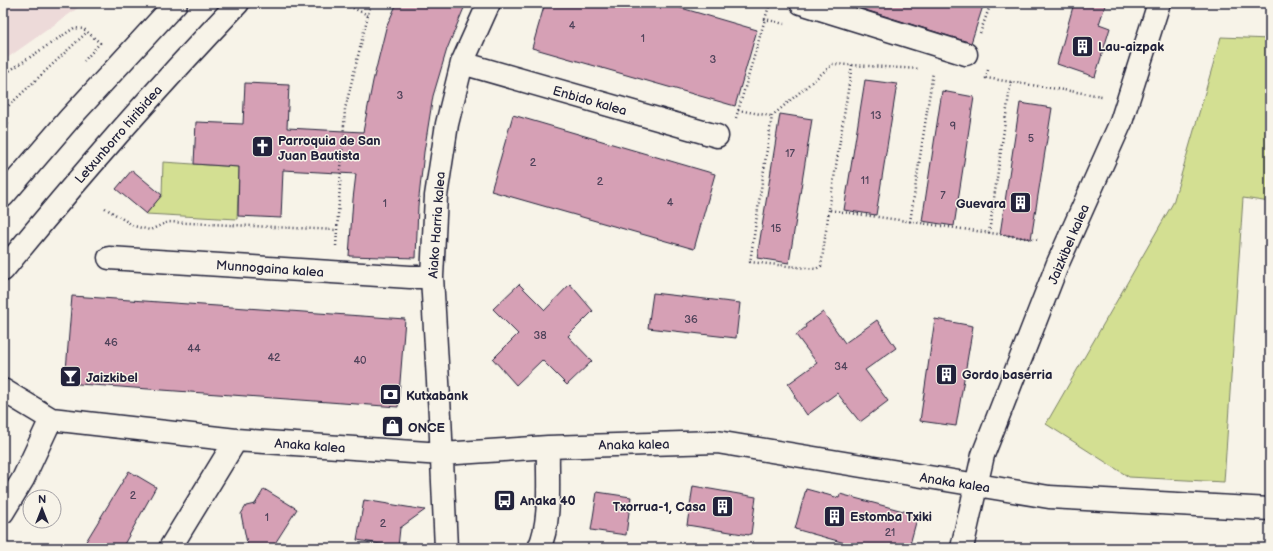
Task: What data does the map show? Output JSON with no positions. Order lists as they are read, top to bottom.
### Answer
{
  "streets": {
    "street": [
      "Enbido kalea",
      "Letxunborro hiribidea",
      "Aiako Harria kalea",
      "Jaizkibel kalea",
      "Munnogaina kalea",
      "Anaka kalea"
    ]
  },
  "crossings": [
    ["Enbido kalea", "Aiako Harria kalea"],
    ["Aiako Harria kalea", "Munnogaina kalea"],
    ["Aiako Harria kalea", "Anaka kalea"],
    ["Jaizkibel kalea", "Anaka kalea"]
  ],
  "places": {
    "building": [
      "Lau-aizpak",
      "Guevara",
      "Gordo baserria",
      "Txorrua-1, Casa",
      "Estomba Txiki"
    ],
    "church": ["Parroquia de San Juan Bautista"],
    "bar": ["Jaizkibel"],
    "bank": ["Kutxabank"],
    "shop": ["ONCE"],
    "bus stop": ["Anaka 40"]
  },
  "house_numbers": [
    "4",
    "1",
    "3",
    "3",
    "13",
    "9",
    "5",
    "17",
    "2",
    "11",
    "2",
    "7",
    "4",
    "1",
    "15",
    "36",
    "38",
    "46",
    "44",
    "42",
    "40",
    "34",
    "2",
    "1",
    "2",
    "21"
  ],
  "north": "top"
}
